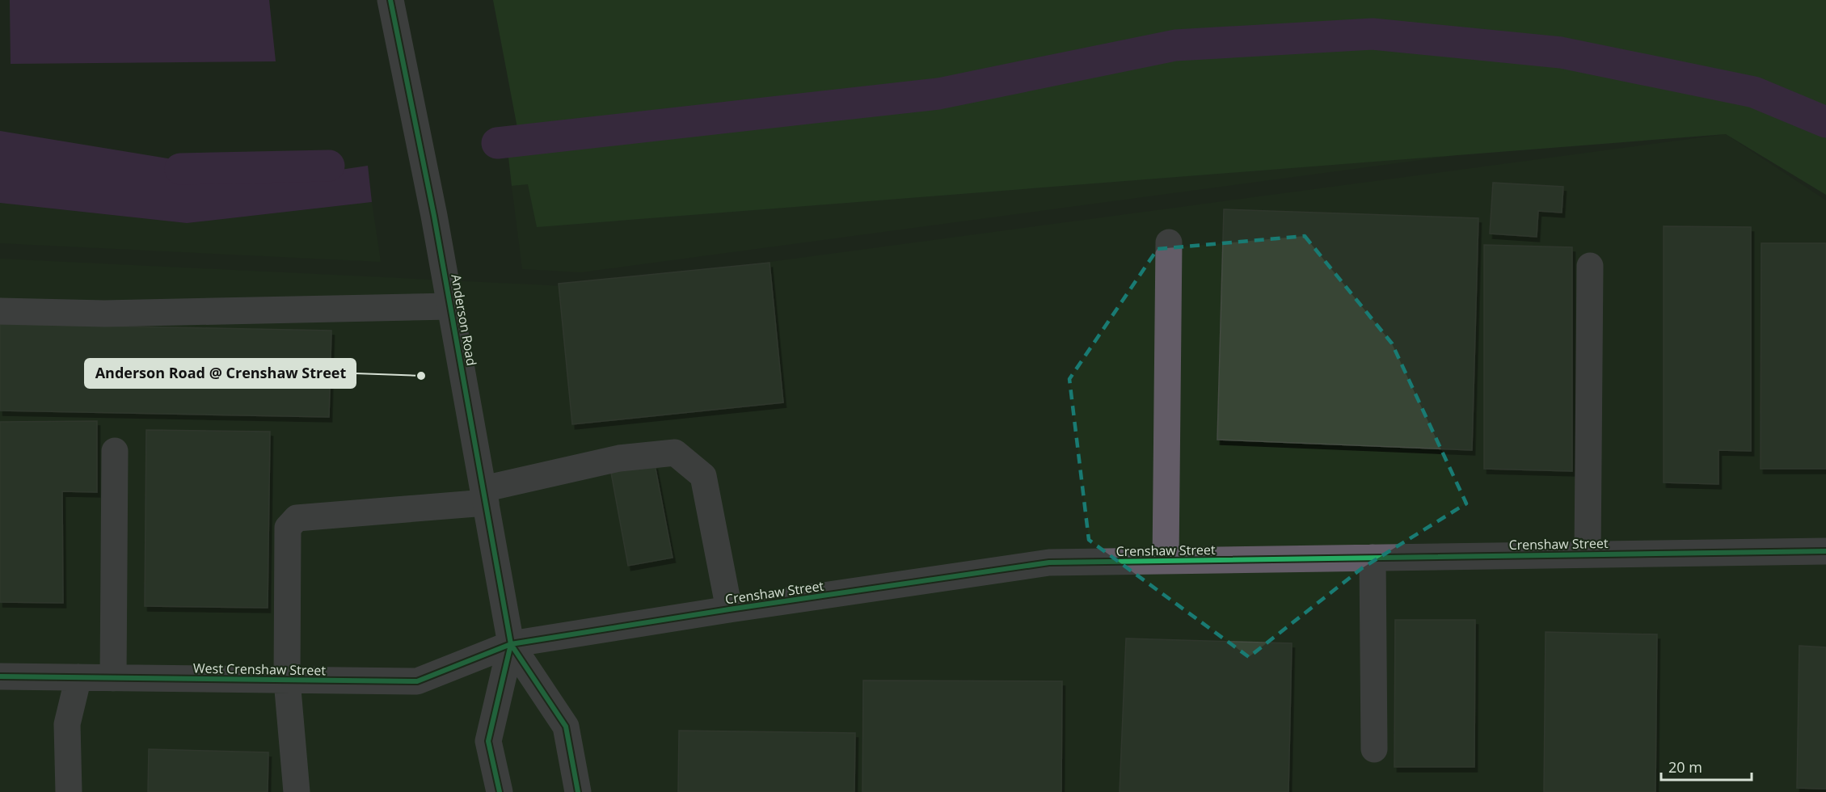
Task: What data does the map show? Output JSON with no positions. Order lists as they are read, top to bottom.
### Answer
{
  "streets": {
    "main road": ["Anderson Road"],
    "street": ["Crenshaw Street", "West Crenshaw Street"]
  },
  "crossings": [
    ["Anderson Road", "Crenshaw Street"],
    ["Anderson Road", "West Crenshaw Street"],
    ["Crenshaw Street", "West Crenshaw Street"]
  ],
  "places": ["Anderson Road @ Crenshaw Street"],
  "scale_bar": "20 m"
}
